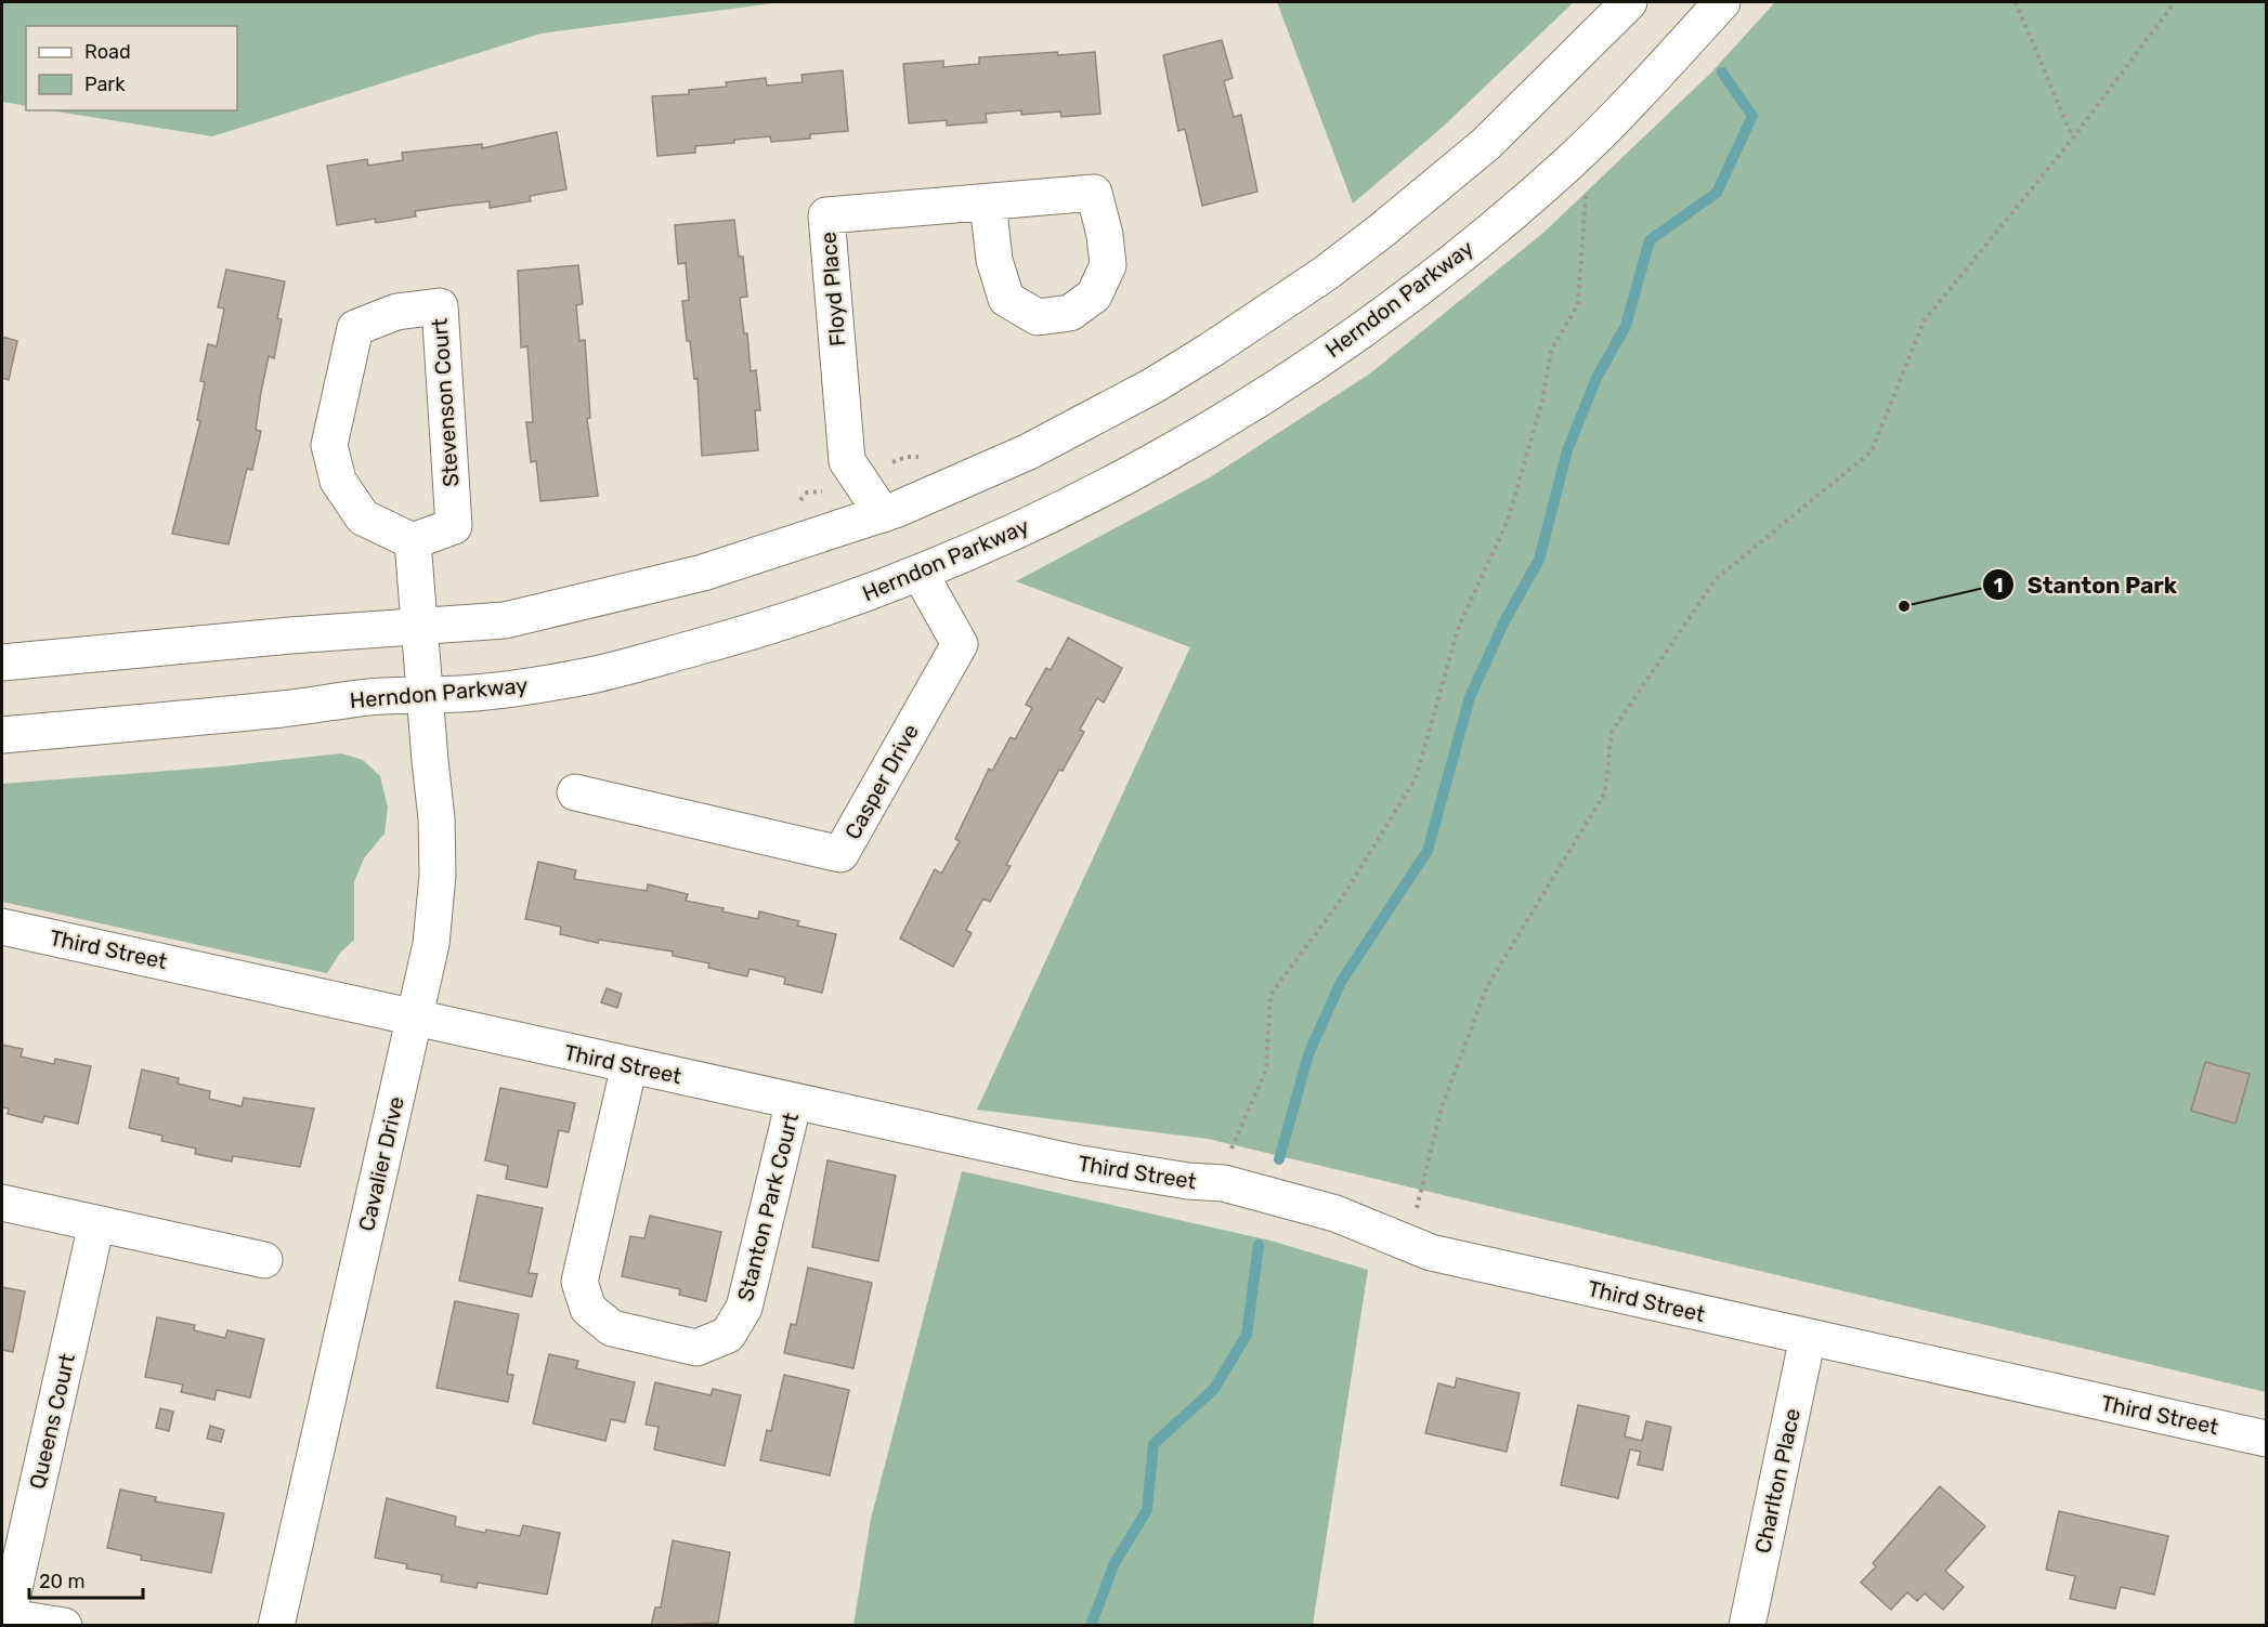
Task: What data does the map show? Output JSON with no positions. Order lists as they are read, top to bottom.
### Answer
{
  "streets": {
    "street": [
      "Floyd Place",
      "Herndon Parkway",
      "Stevenson Court",
      "Casper Drive",
      "Third Street",
      "Cavalier Drive",
      "Stanton Park Court",
      "Queens Court",
      "Charlton Place"
    ]
  },
  "crossings": [
    ["Herndon Parkway", "Casper Drive"],
    ["Herndon Parkway", "Cavalier Drive"],
    ["Third Street", "Cavalier Drive"],
    ["Third Street", "Stanton Park Court"],
    ["Third Street", "Charlton Place"]
  ],
  "places": ["Stanton Park"],
  "legend": ["Road", "Park"],
  "scale_bar": "20 m"
}
